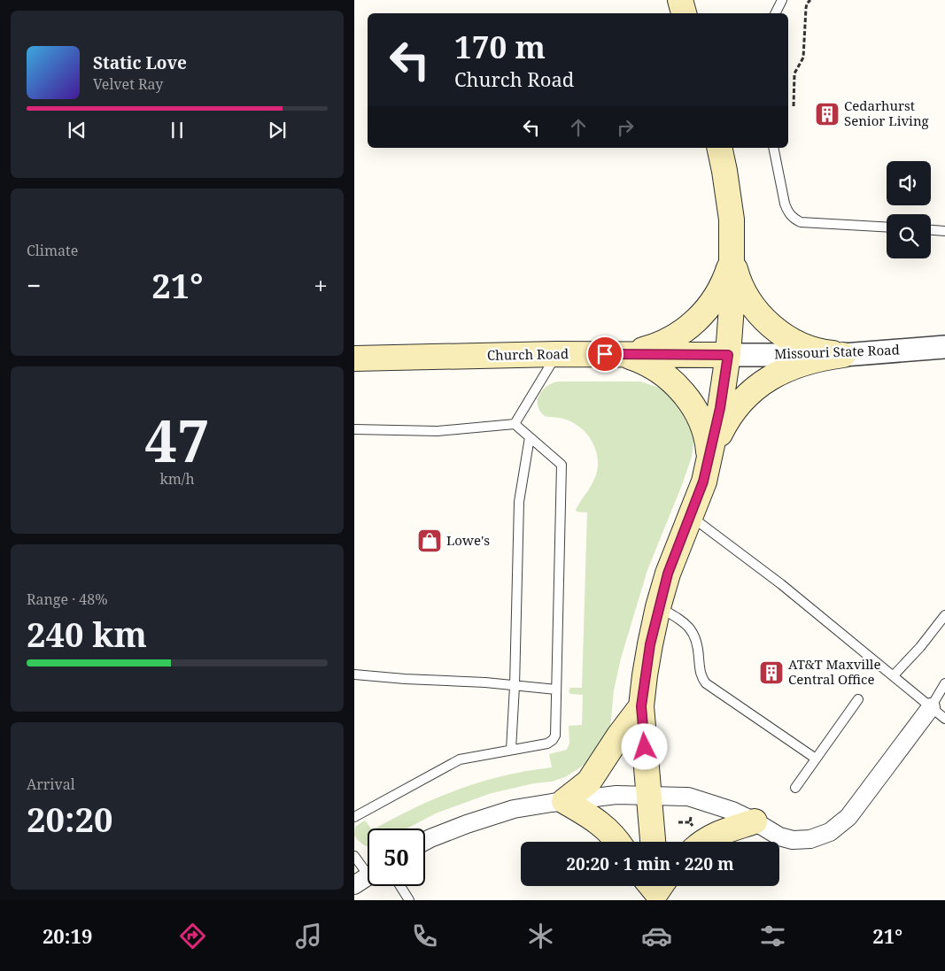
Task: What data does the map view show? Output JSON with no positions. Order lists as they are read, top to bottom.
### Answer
{
  "streets": {
    "main road": ["Church Road"],
    "street": ["Missouri State Road"]
  },
  "crossings": [
    ["Missouri State Road", "Church Road"]
  ],
  "places": {
    "building": ["Cedarhurst Senior Living", "AT&T Maxville Central Office"],
    "shop": ["Lowe's"]
  },
  "page": {
    "turn": ["170 m", "Church Road"],
    "song": ["Static Love", "Velvet Ray"],
    "tile": [
      "Climate",
      ["47", "km/h"],
      ["Range · 48%", "240 km"],
      ["Arrival", "20:20"]
    ],
    "heat": ["−", "21°", "+"],
    "limit": "50",
    "trip": "20:20 · 1 min · 220 m",
    "tabs": ["20:19", "21°"]
  }
}
